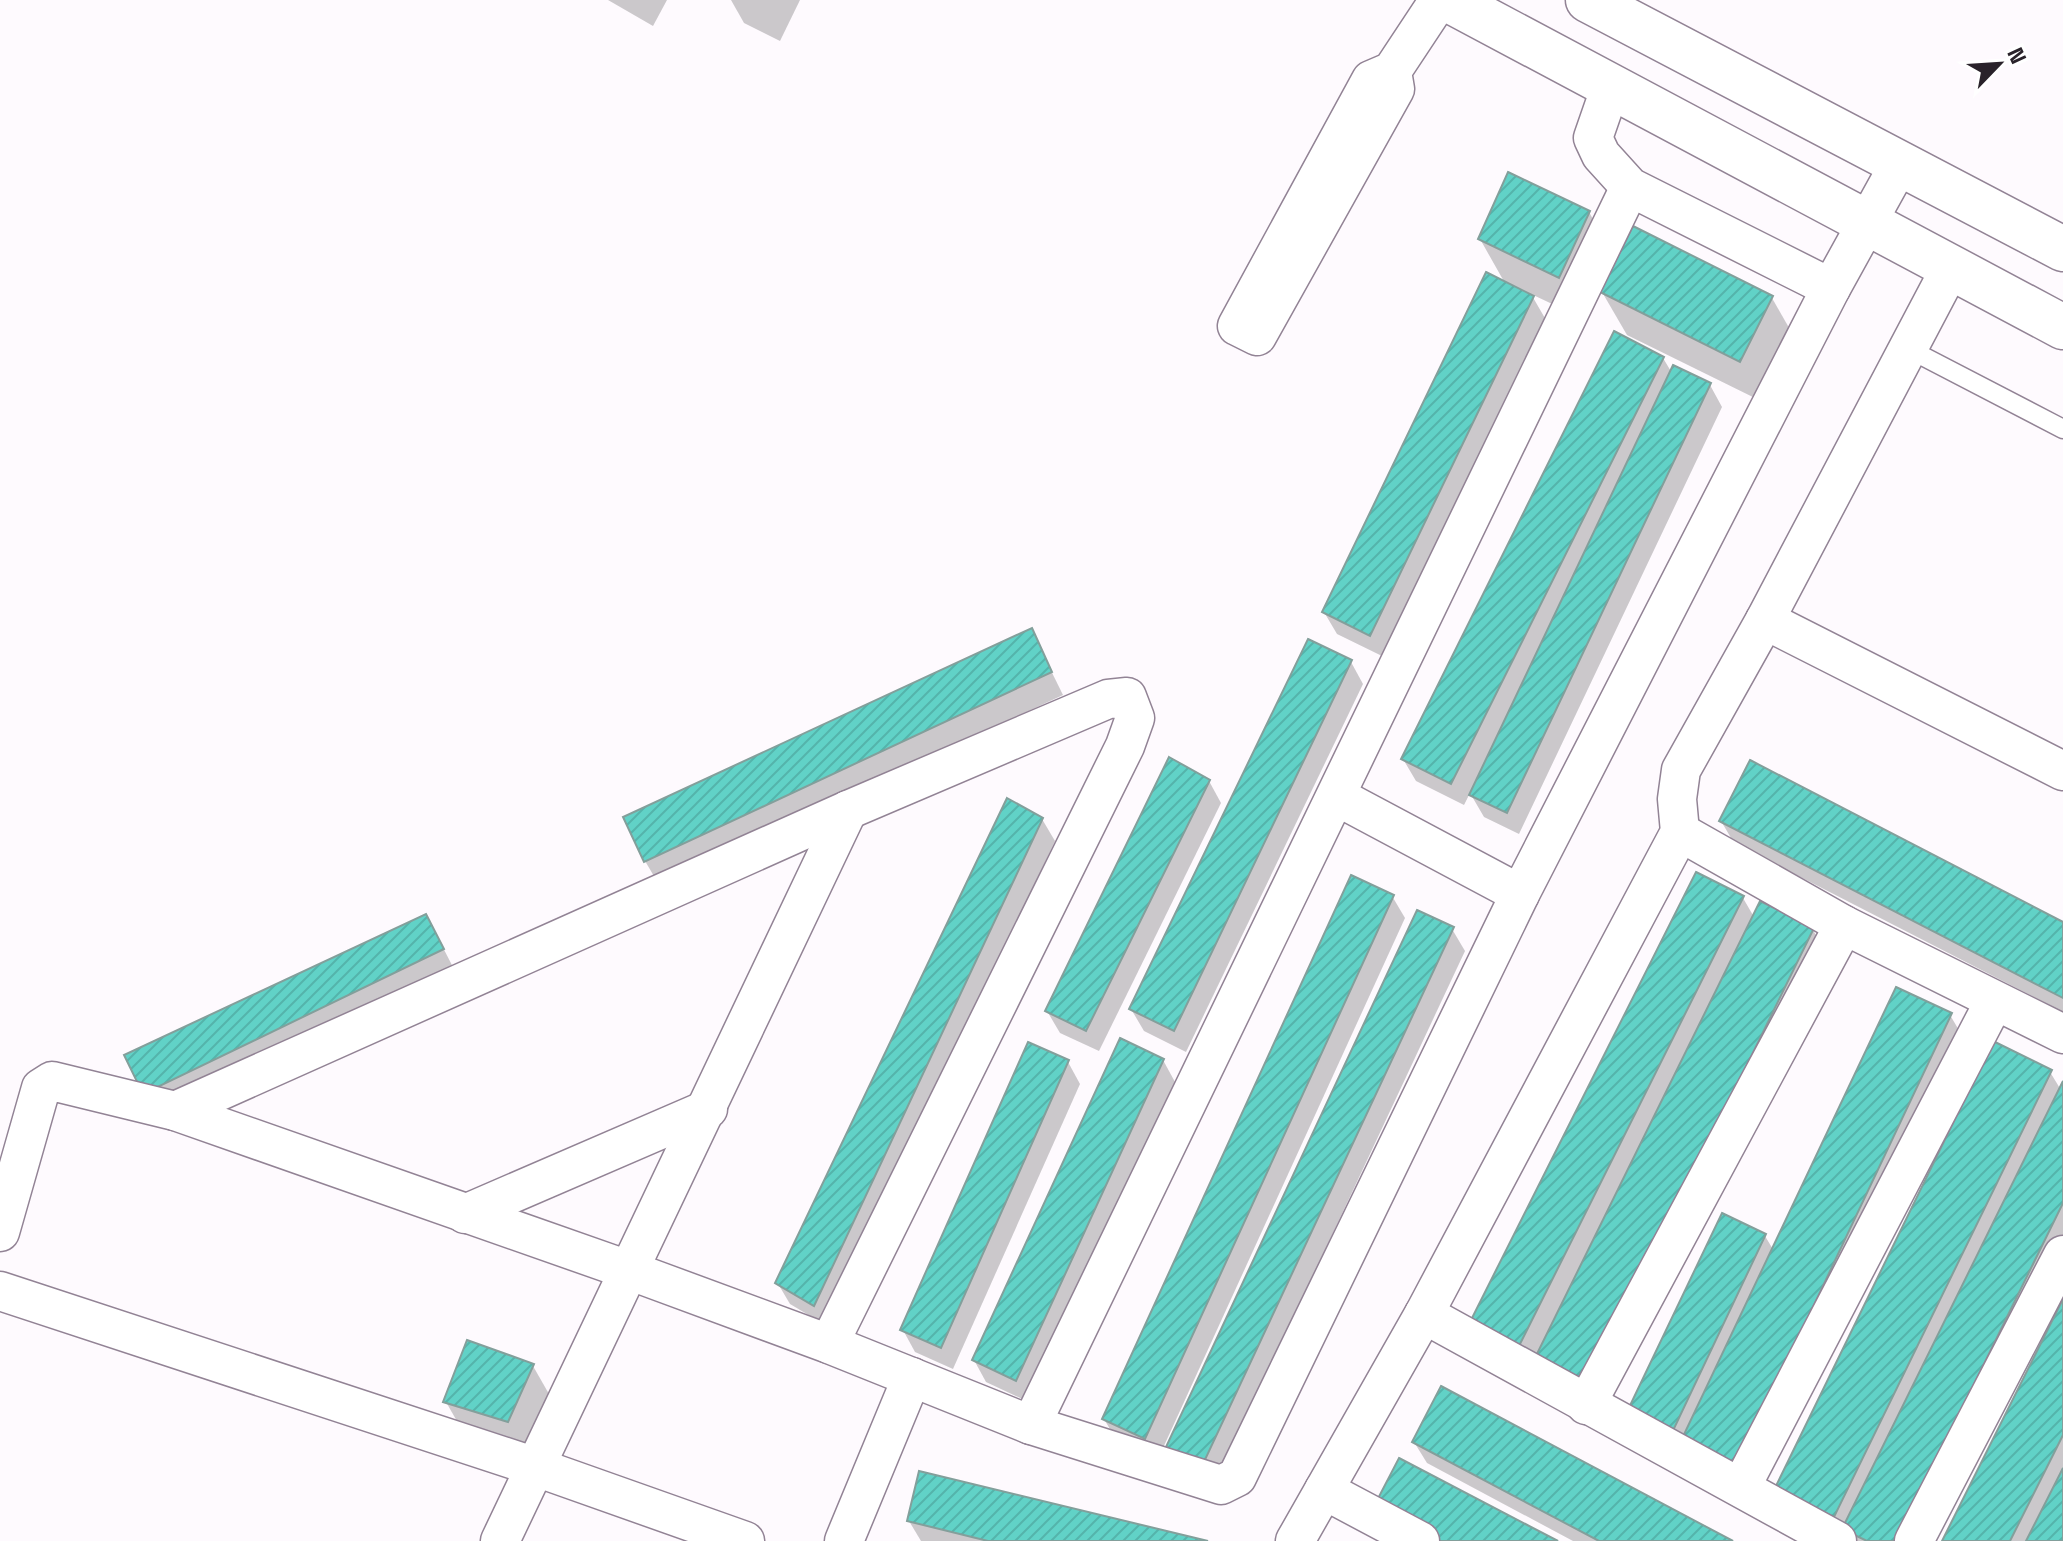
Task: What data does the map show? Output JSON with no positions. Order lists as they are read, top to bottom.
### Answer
{
  "north": "top right"
}
